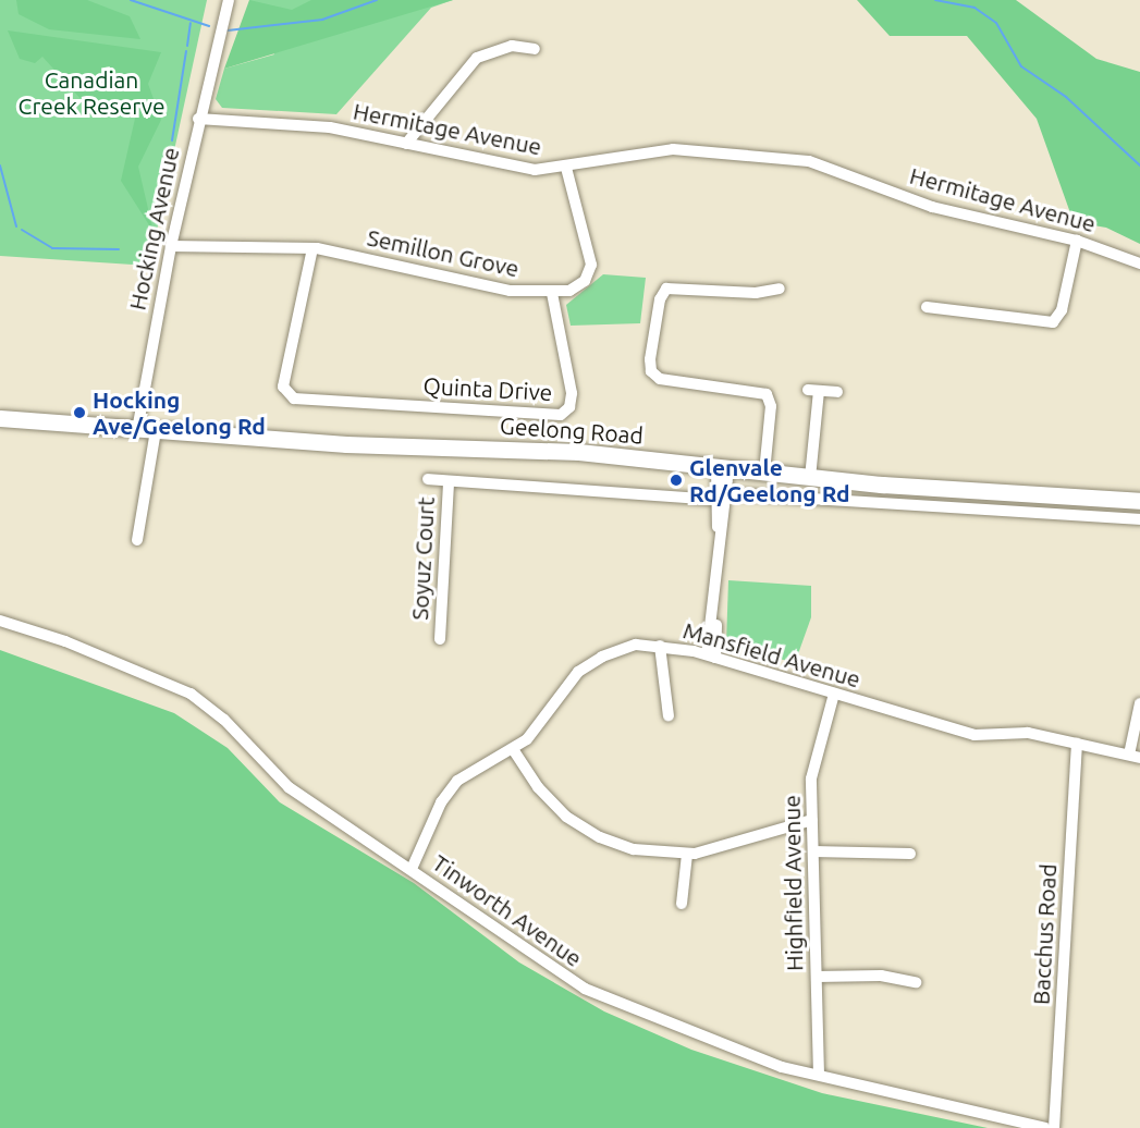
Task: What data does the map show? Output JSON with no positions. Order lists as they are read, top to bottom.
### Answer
{
  "streets": {
    "main road": ["Geelong Road"],
    "street": [
      "Hermitage Avenue",
      "Hocking Avenue",
      "Semillon Grove",
      "Quinta Drive",
      "Soyuz Court",
      "Mansfield Avenue",
      "Highfield Avenue",
      "Tinworth Avenue",
      "Bacchus Road"
    ]
  },
  "crossings": [
    ["Hermitage Avenue", "Hocking Avenue"],
    ["Hermitage Avenue", "Semillon Grove"],
    ["Hocking Avenue", "Semillon Grove"],
    ["Hocking Avenue", "Geelong Road"],
    ["Semillon Grove", "Quinta Drive"],
    ["Mansfield Avenue", "Highfield Avenue"],
    ["Mansfield Avenue", "Tinworth Avenue"],
    ["Mansfield Avenue", "Bacchus Road"],
    ["Highfield Avenue", "Tinworth Avenue"]
  ],
  "parks": ["Canadian Creek Reserve"],
  "places": ["Hocking Ave/Geelong Rd", "Glenvale Rd/Geelong Rd"]
}
